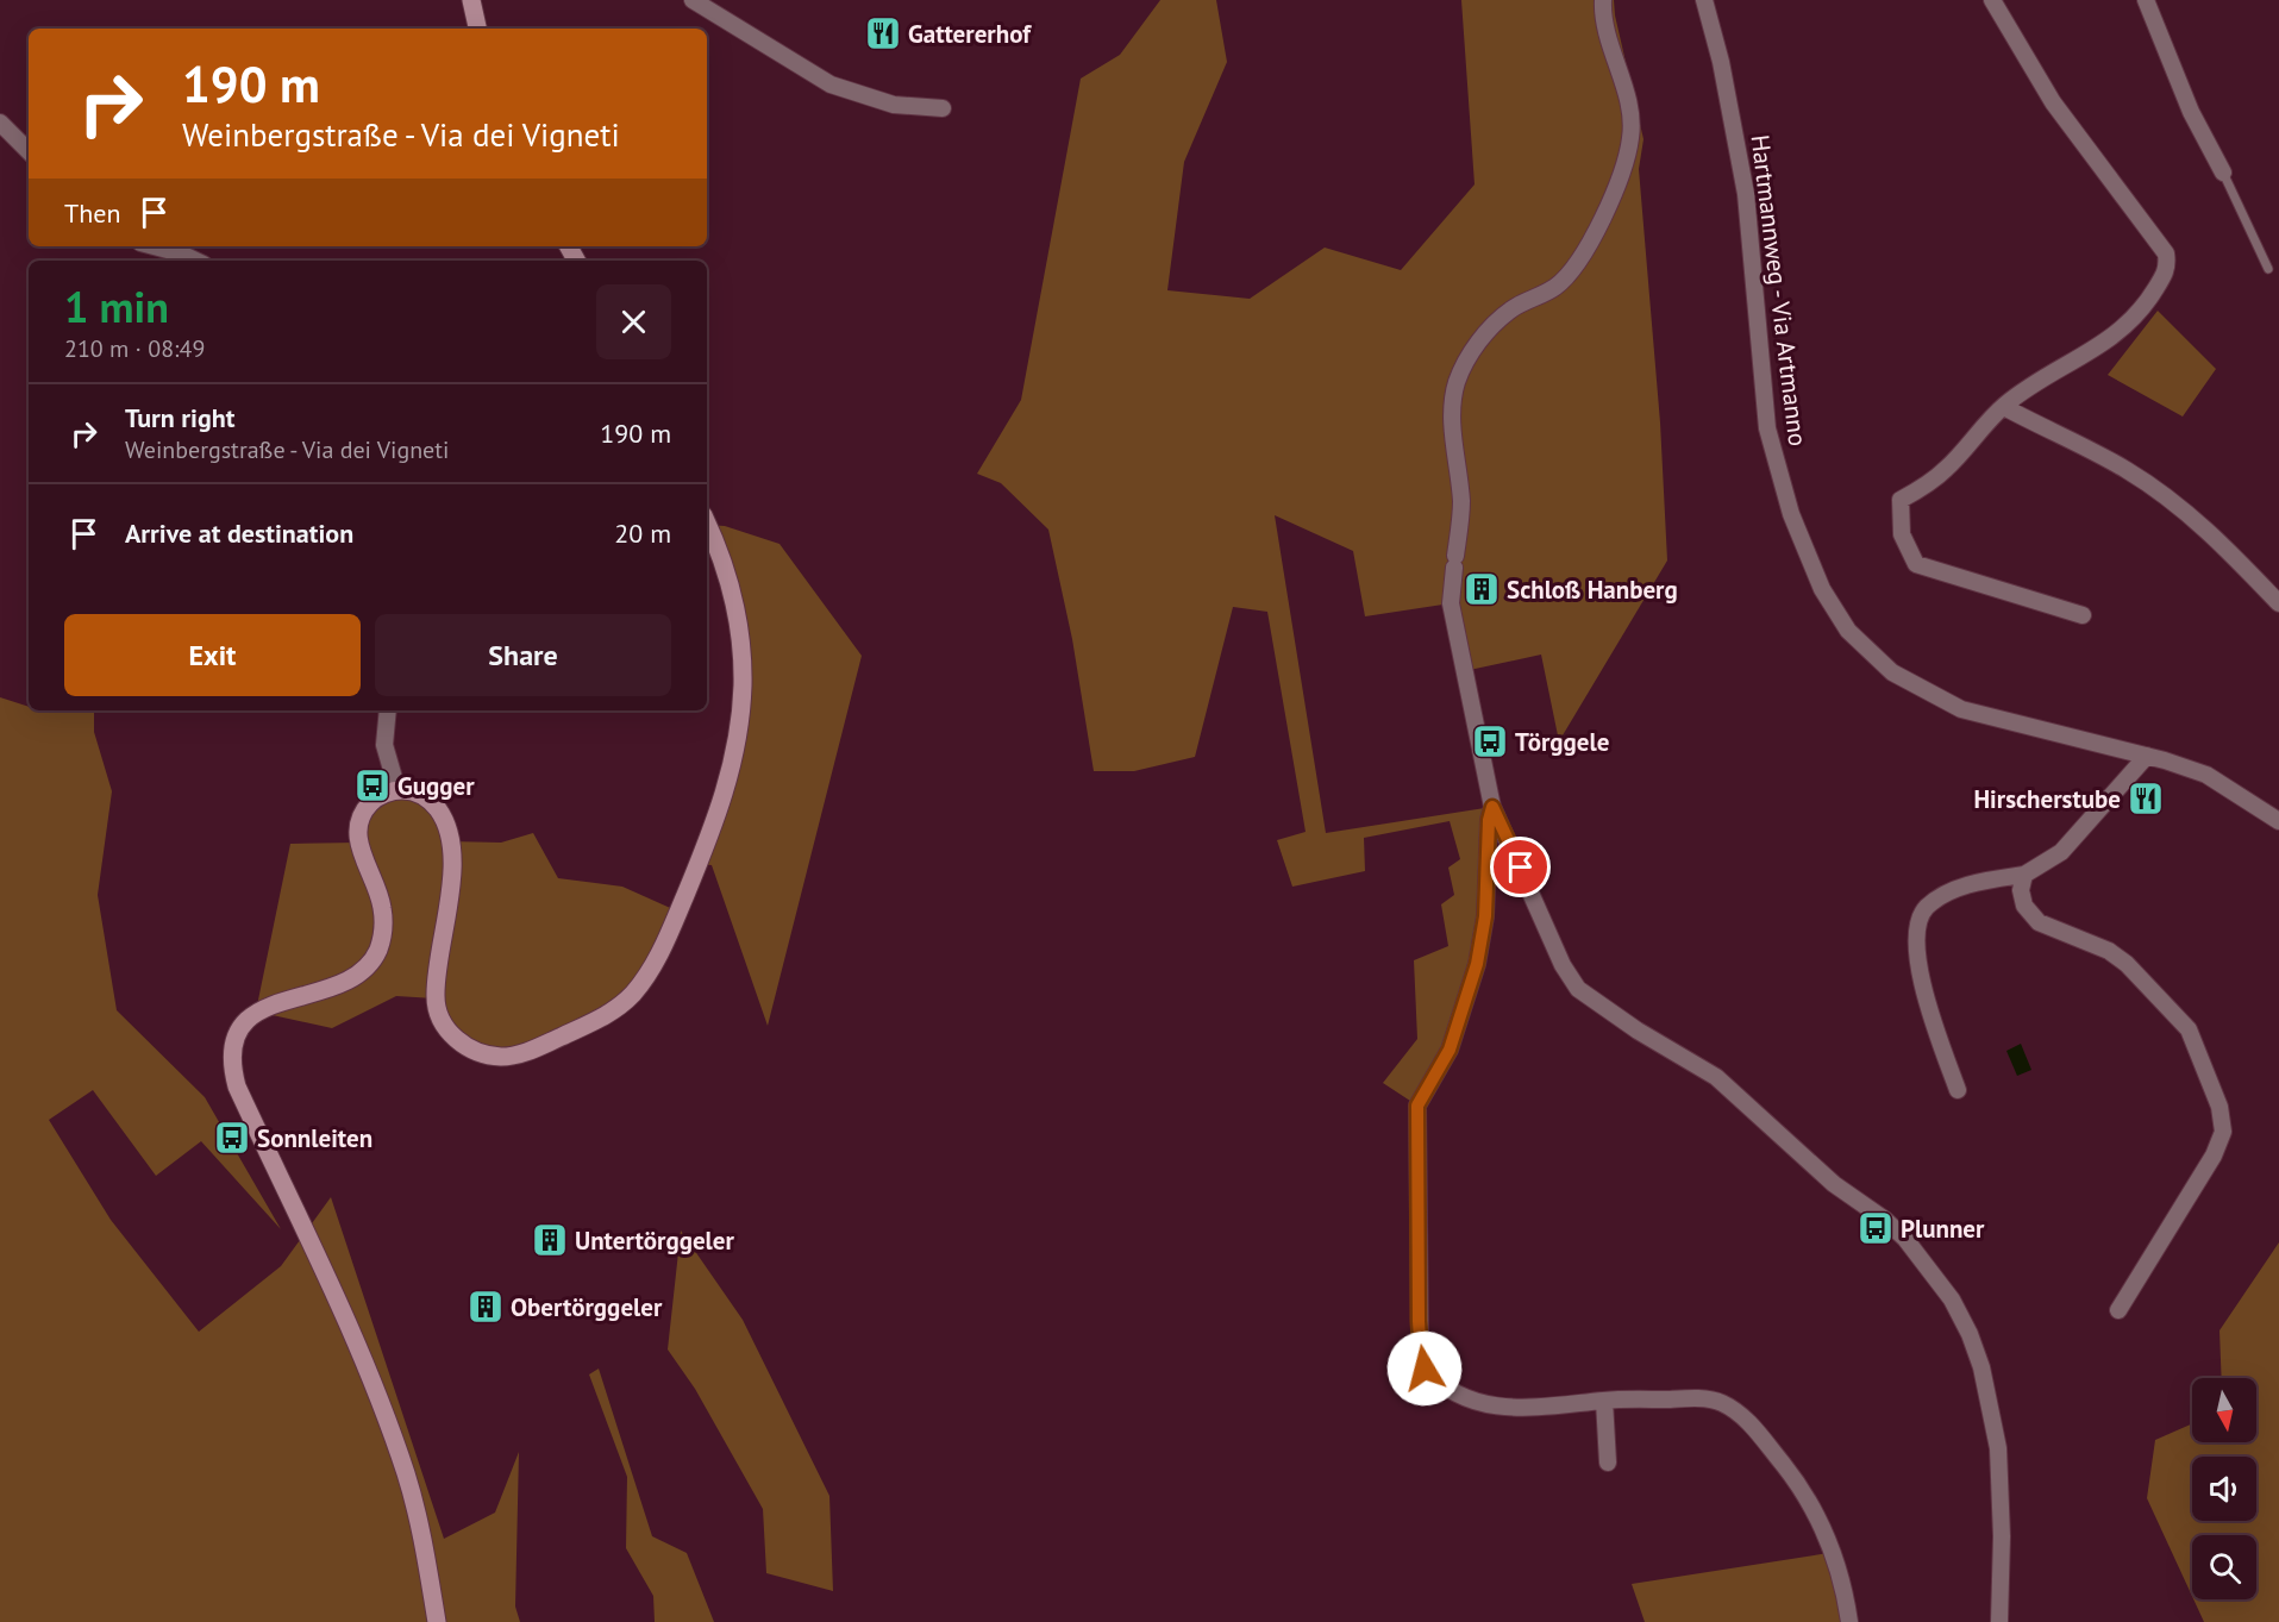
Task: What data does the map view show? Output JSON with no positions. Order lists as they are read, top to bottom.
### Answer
{
  "streets": {
    "street": ["Hartmannweg - Via Artmanno"]
  },
  "places": {
    "restaurant": ["Gattererhof", "Hirscherstube"],
    "building": ["Schloß Hanberg", "Untertörggeler", "Obertörggeler"],
    "bus stop": [
      "Törggele",
      "Gugger",
      "Sonnleiten",
      "Plunner"
    ]
  },
  "north": "bottom",
  "page": {
    "turn": ["190 m", "Weinbergstraße - Via dei Vigneti"],
    "then": "Then",
    "heading": ["1 min", "210 m · 08:49"],
    "list": [
      {
        "name": "Turn right",
        "note": "Weinbergstraße - Via dei Vigneti",
        "value": "190 m"
      },
      {
        "name": "Arrive at destination",
        "value": "20 m"
      }
    ],
    "buttons": ["Exit", "Share"]
  }
}
